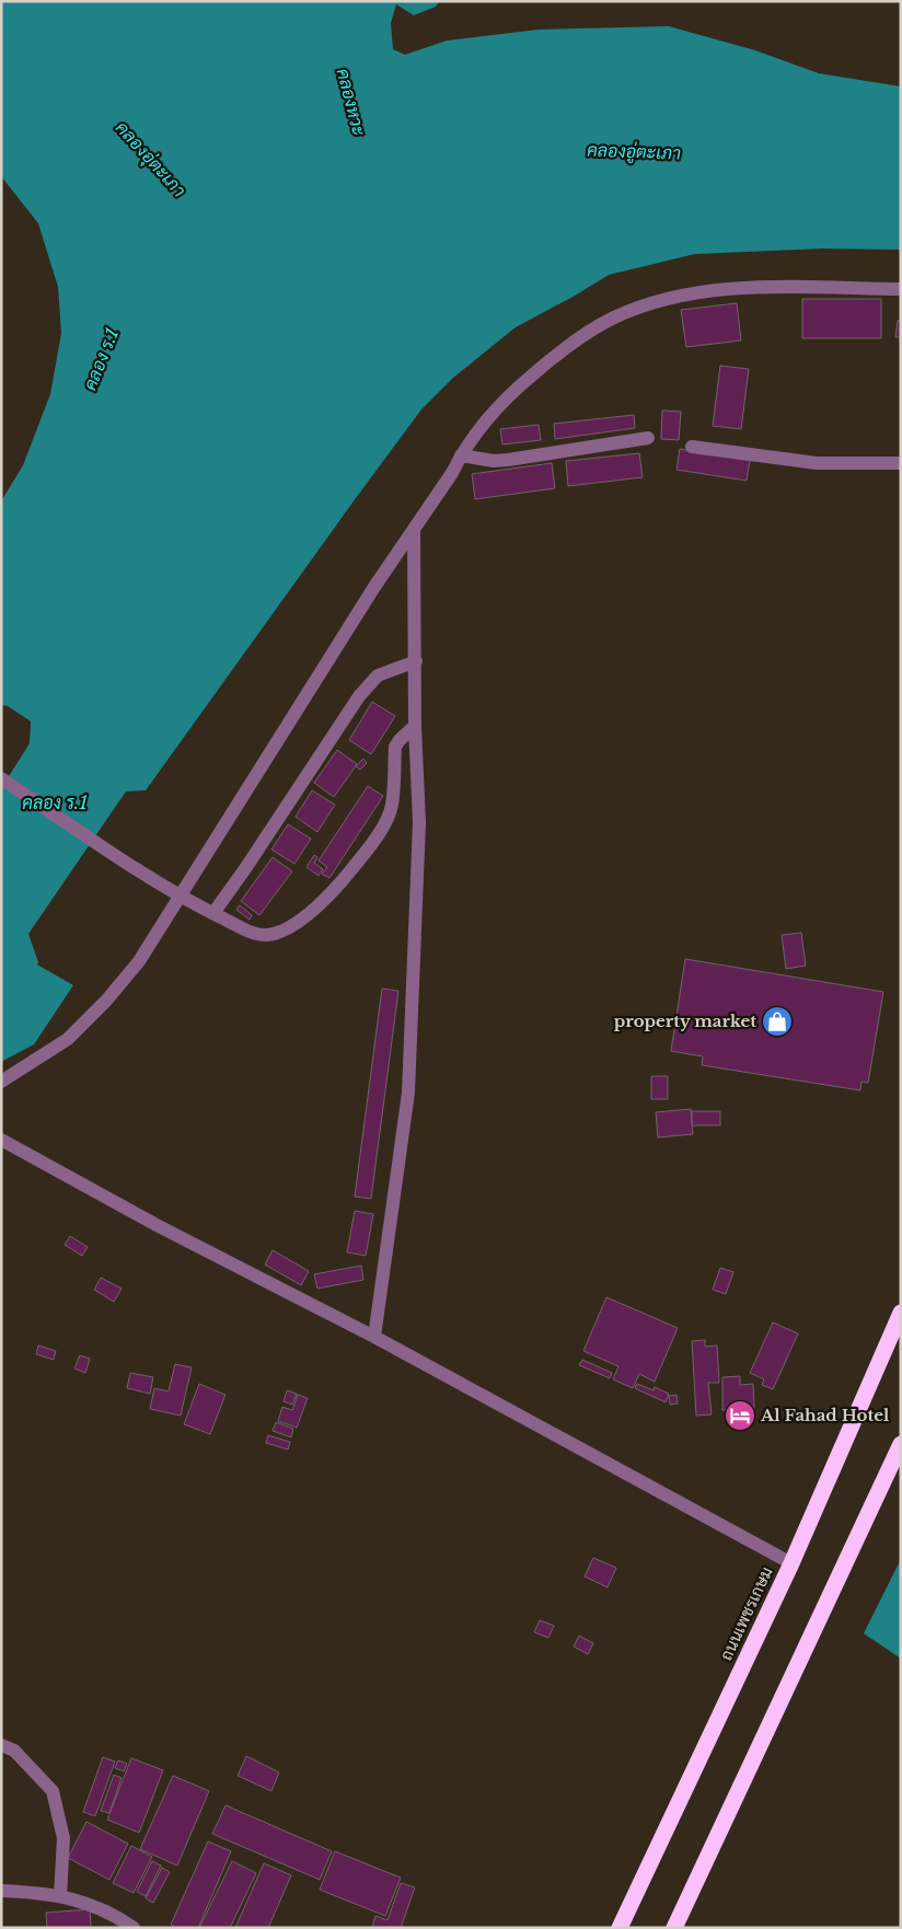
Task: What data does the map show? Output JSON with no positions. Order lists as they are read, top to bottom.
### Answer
{
  "streets": {
    "highway": ["ถนนเพชรเกษม"]
  },
  "water": [
    "คลองหวะ",
    "คลองอู่ตะเภา",
    "คลองอุ่ตะเภา",
    "คลอง ร.1"
  ],
  "places": {
    "shop": ["property market"],
    "hotel": ["Al Fahad Hotel"]
  }
}
